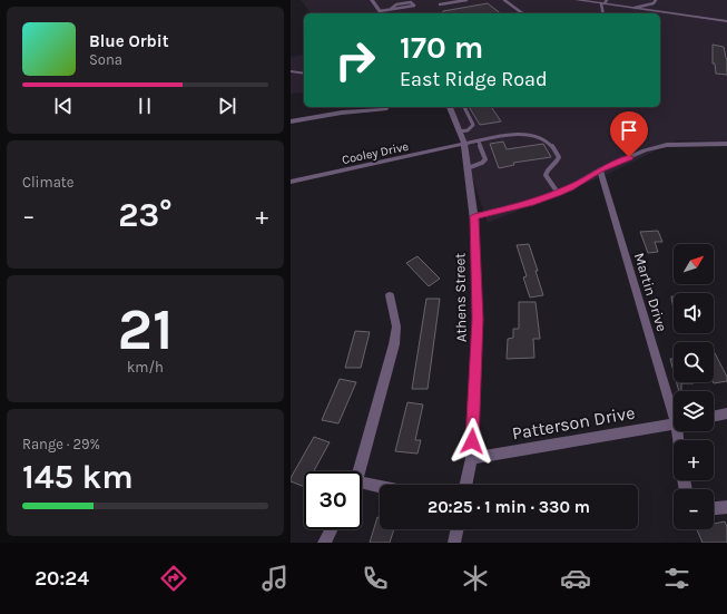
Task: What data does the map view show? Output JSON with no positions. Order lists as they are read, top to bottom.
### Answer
{
  "streets": {
    "street": [
      "Cooley Drive",
      "Martin Drive",
      "Athens Street",
      "Patterson Drive"
    ]
  },
  "crossings": [
    ["Cooley Drive", "Athens Street"],
    ["Athens Street", "Patterson Drive"]
  ],
  "north": "top right",
  "page": {
    "turn": ["170 m", "East Ridge Road"],
    "song": ["Blue Orbit", "Sona"],
    "tile": [
      "Climate",
      ["21", "km/h"],
      ["Range · 29%", "145 km"]
    ],
    "heat": ["−", "23°", "+"],
    "map_buttons": ["+", "−"],
    "limit": "30",
    "trip": "20:25 · 1 min · 330 m",
    "tabs": "20:24"
  }
}
